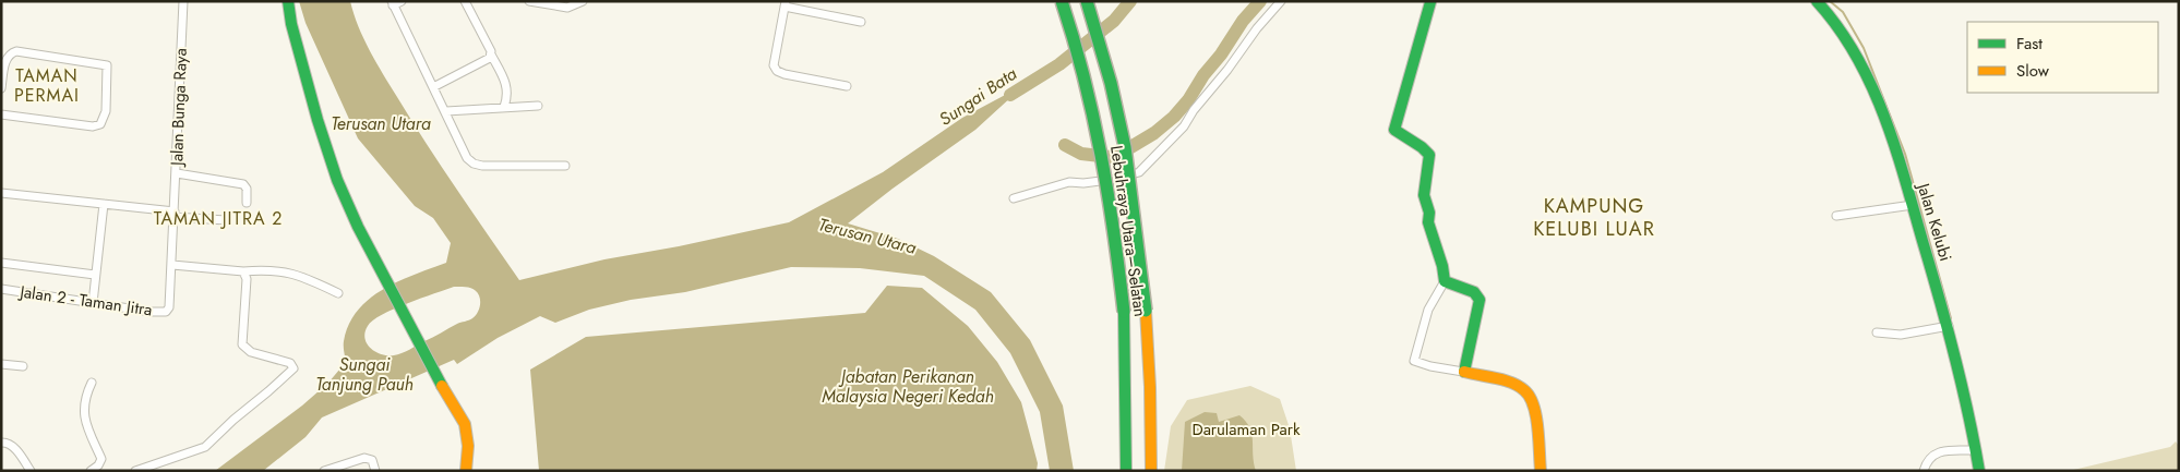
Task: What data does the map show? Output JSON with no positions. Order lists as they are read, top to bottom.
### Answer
{
  "streets": {
    "main road": ["Jalan Kelubi", "Lebuhraya Utara–Selatan"],
    "street": ["Jalan Bunga Raya", "Jalan 2 - Taman Jitra"]
  },
  "crossings": [
    ["Jalan Bunga Raya", "Jalan 2 - Taman Jitra"]
  ],
  "districts": ["TAMAN PERMAI", "KAMPUNG KELUBI LUAR", "TAMAN JITRA 2"],
  "water": [
    "Sungai Bata",
    "Terusan Utara",
    "Sungai Tanjung Pauh",
    "Jabatan Perikanan Malaysia Negeri Kedah"
  ],
  "parks": ["Darulaman Park"],
  "legend": ["Fast", "Slow"]
}
